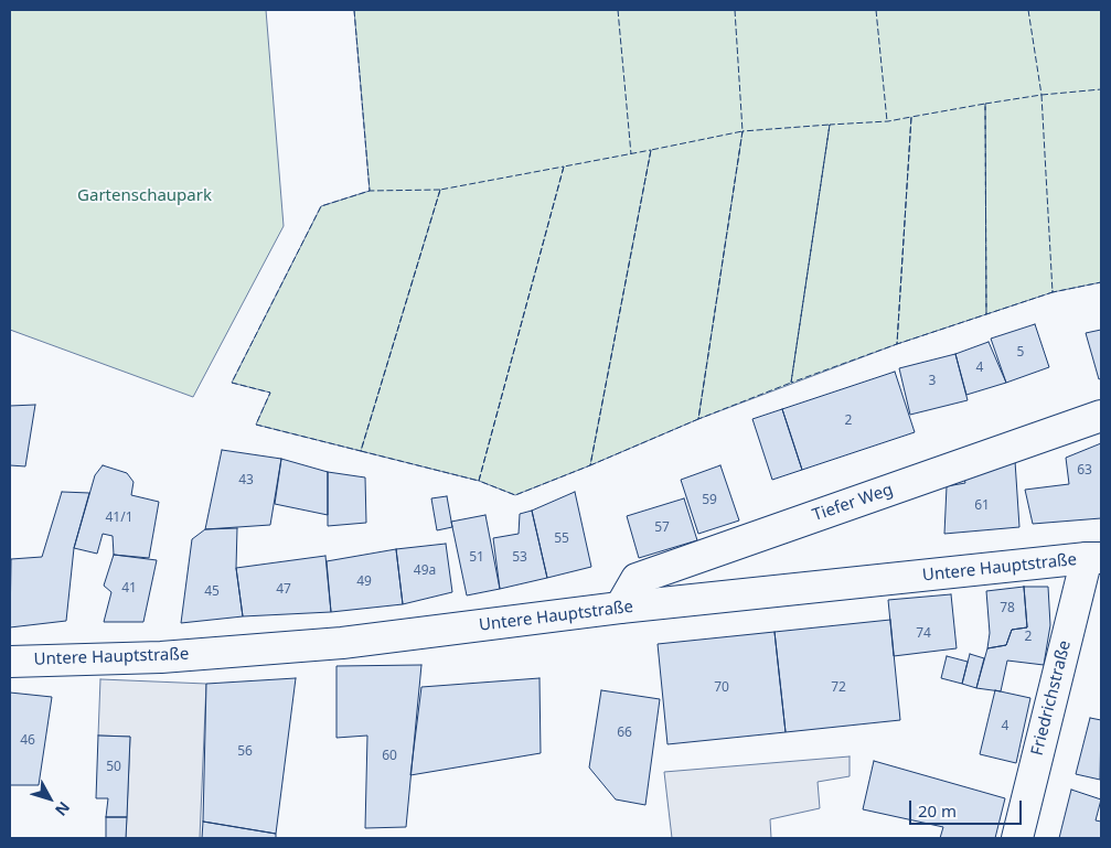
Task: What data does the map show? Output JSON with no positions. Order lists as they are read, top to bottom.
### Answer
{
  "streets": {
    "main road": ["Tiefer Weg", "Untere Hauptstraße", "Friedrichstraße"]
  },
  "crossings": [
    ["Tiefer Weg", "Untere Hauptstraße"],
    ["Untere Hauptstraße", "Friedrichstraße"]
  ],
  "parks": ["Gartenschaupark"],
  "house_numbers": [
    "5",
    "4",
    "3",
    "2",
    "63",
    "43",
    "59",
    "61",
    "41/1",
    "57",
    "55",
    "51",
    "53",
    "49a",
    "49",
    "41",
    "47",
    "45",
    "78",
    "74",
    "2",
    "70",
    "72",
    "4",
    "66",
    "46",
    "56",
    "60",
    "50"
  ],
  "scale_bar": "20 m",
  "north": "bottom right"
}
